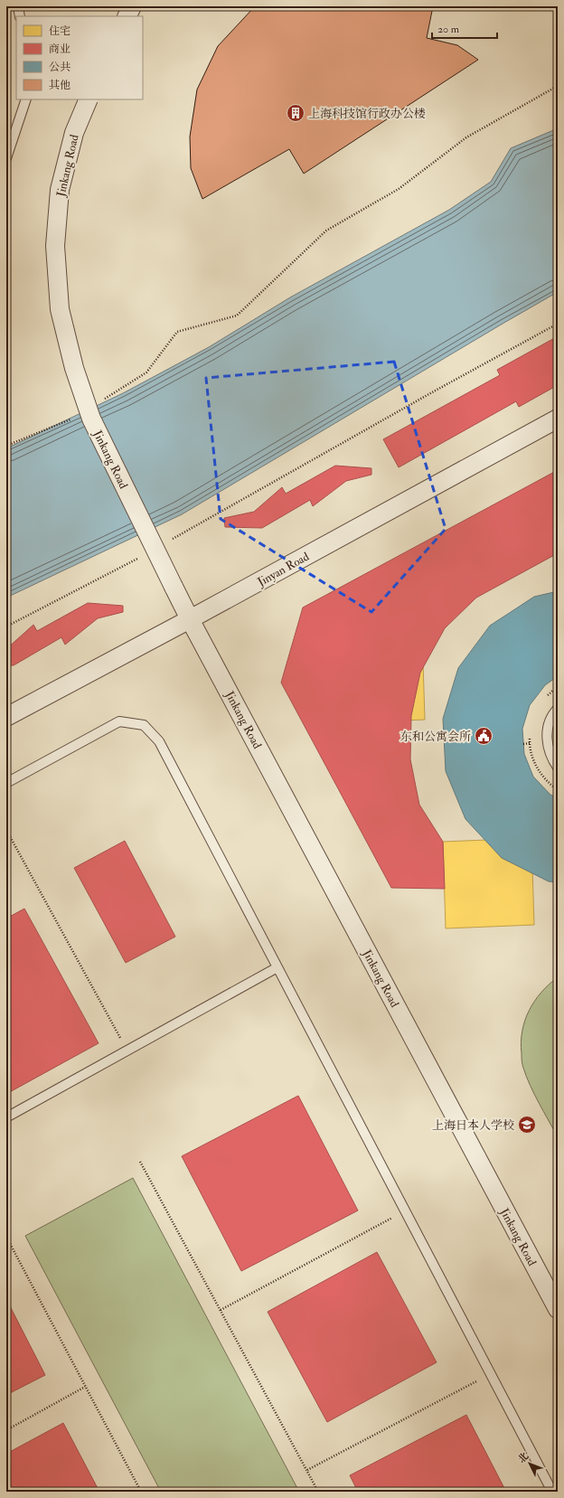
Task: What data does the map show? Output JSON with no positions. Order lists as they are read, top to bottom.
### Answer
{
  "streets": {
    "street": ["Jinkang Road", "Jinyan Road"]
  },
  "crossings": [
    ["Jinkang Road", "Jinyan Road"]
  ],
  "places": {
    "building": ["上海科技馆行政办公楼"],
    "public building": ["东和公寓会所"],
    "school or university": ["上海日本人学校"]
  },
  "legend": [
    "住宅",
    "商业",
    "公共",
    "其他"
  ],
  "scale_bar": "20 m",
  "north": "top left"
}
